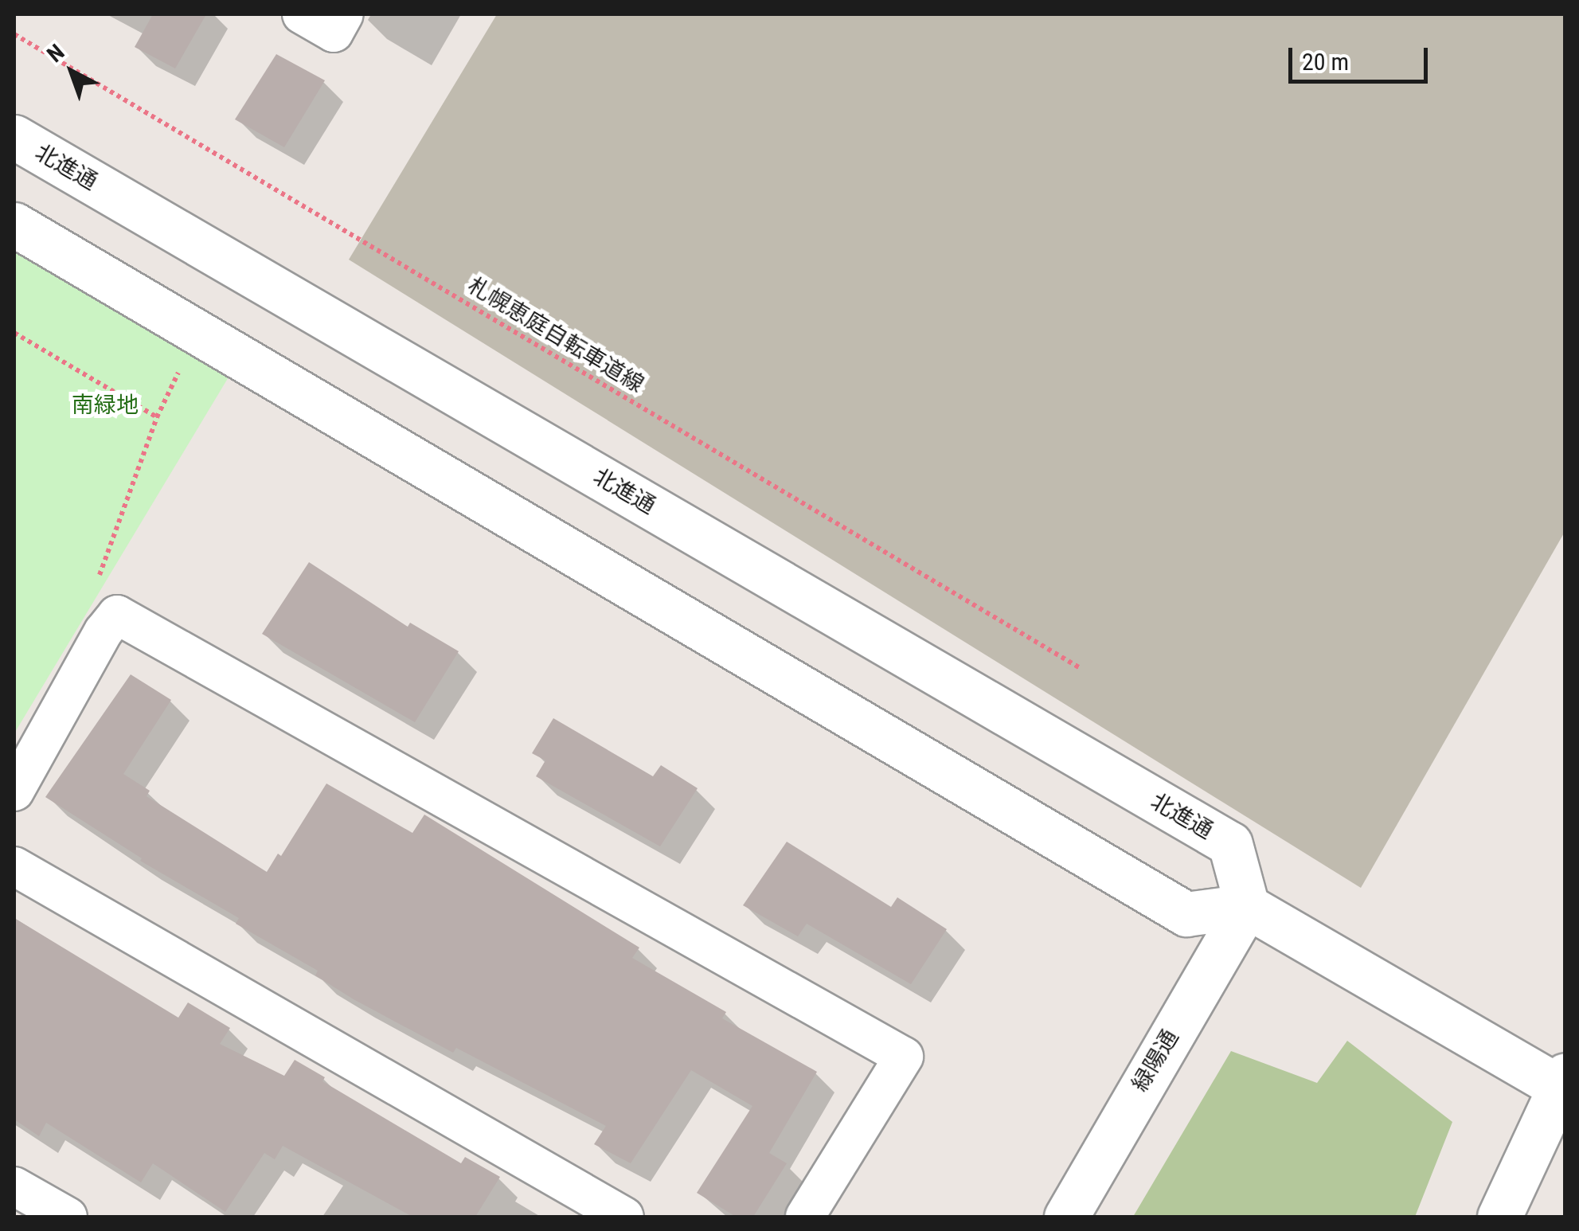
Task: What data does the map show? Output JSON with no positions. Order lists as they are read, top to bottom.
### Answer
{
  "streets": {
    "street": ["北進通", "緑陽通"],
    "path": ["札幌恵庭自転車道線"]
  },
  "crossings": [
    ["北進通", "緑陽通"]
  ],
  "parks": ["南緑地"],
  "scale_bar": "20 m",
  "north": "top left"
}
